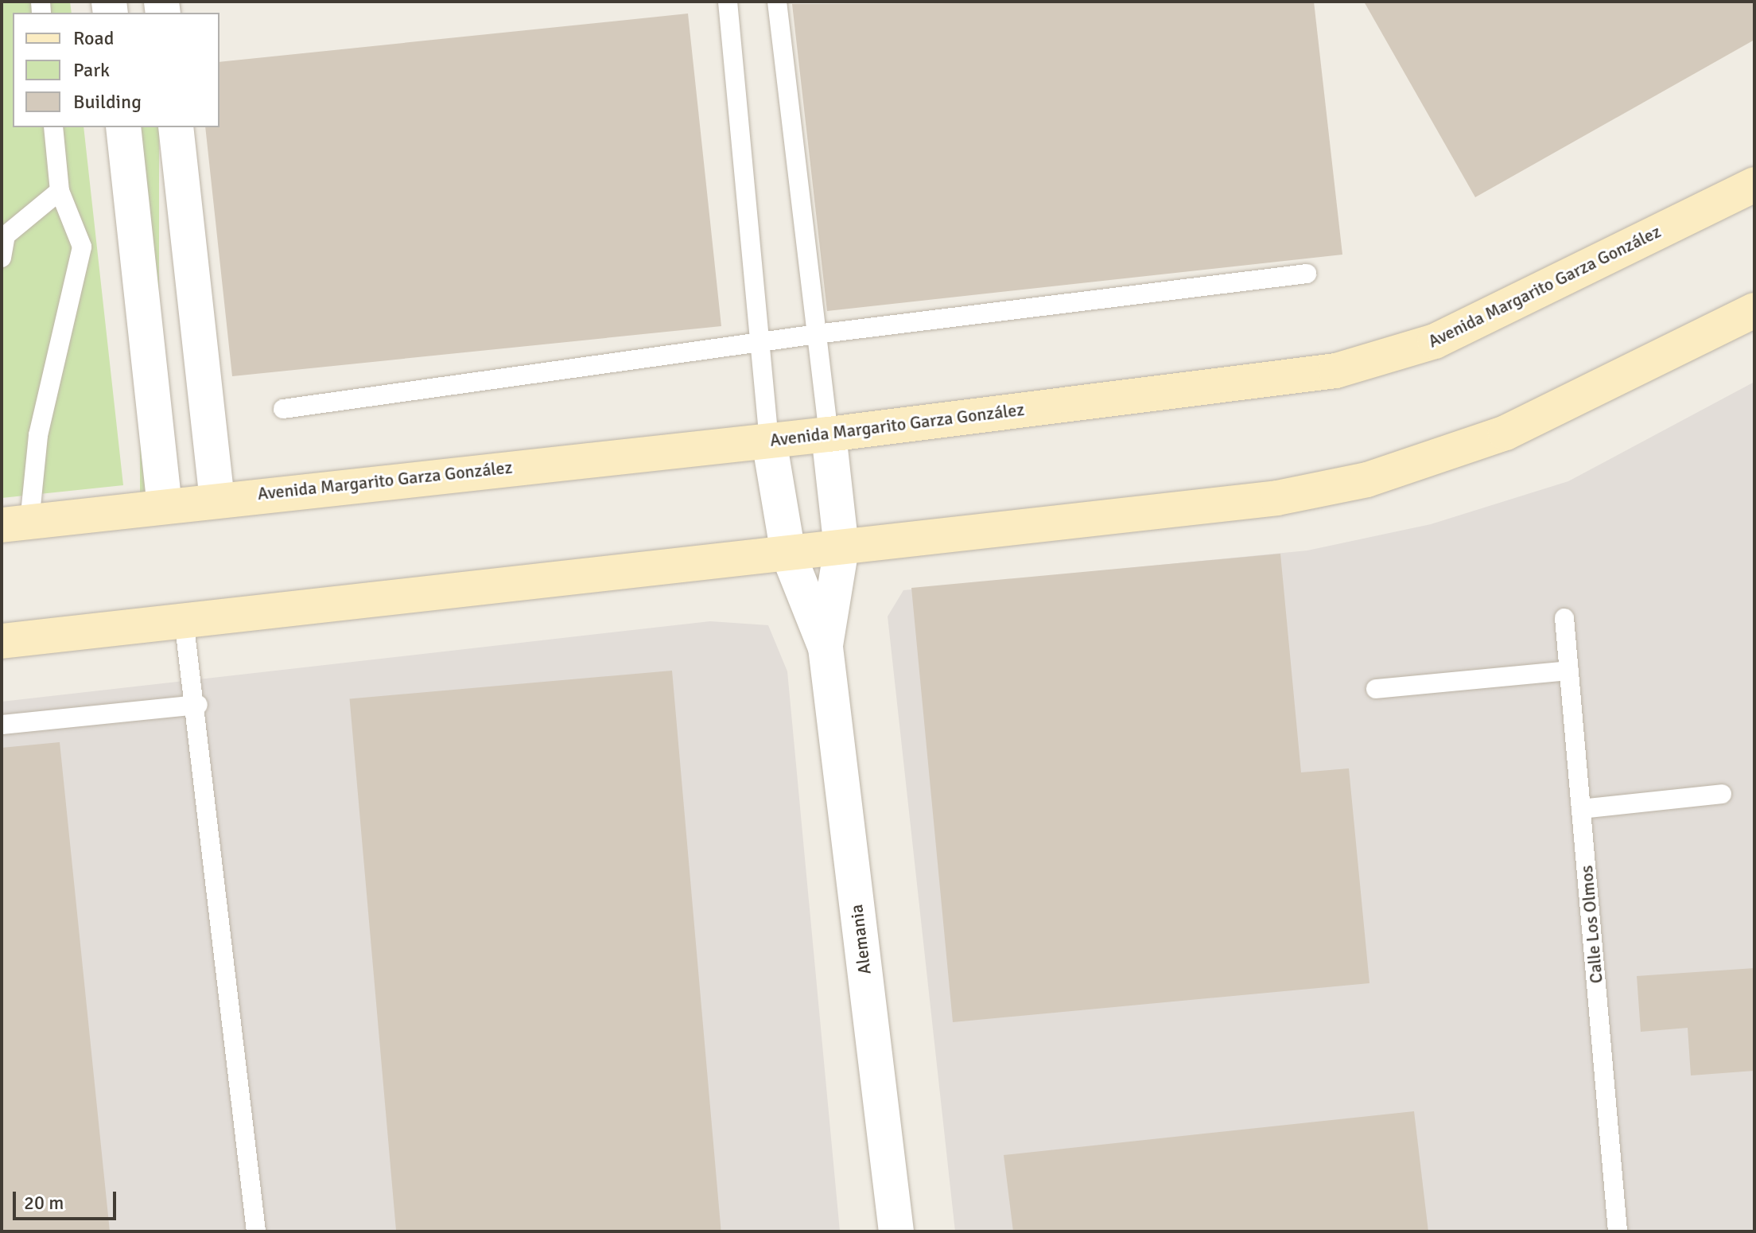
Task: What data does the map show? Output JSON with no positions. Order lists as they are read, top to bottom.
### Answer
{
  "streets": {
    "main road": ["Avenida Margarito Garza González"],
    "street": ["Alemania"],
    "lane": ["Calle Los Olmos"]
  },
  "crossings": [
    ["Avenida Margarito Garza González", "Alemania"]
  ],
  "legend": ["Road", "Park", "Building"],
  "scale_bar": "20 m"
}
